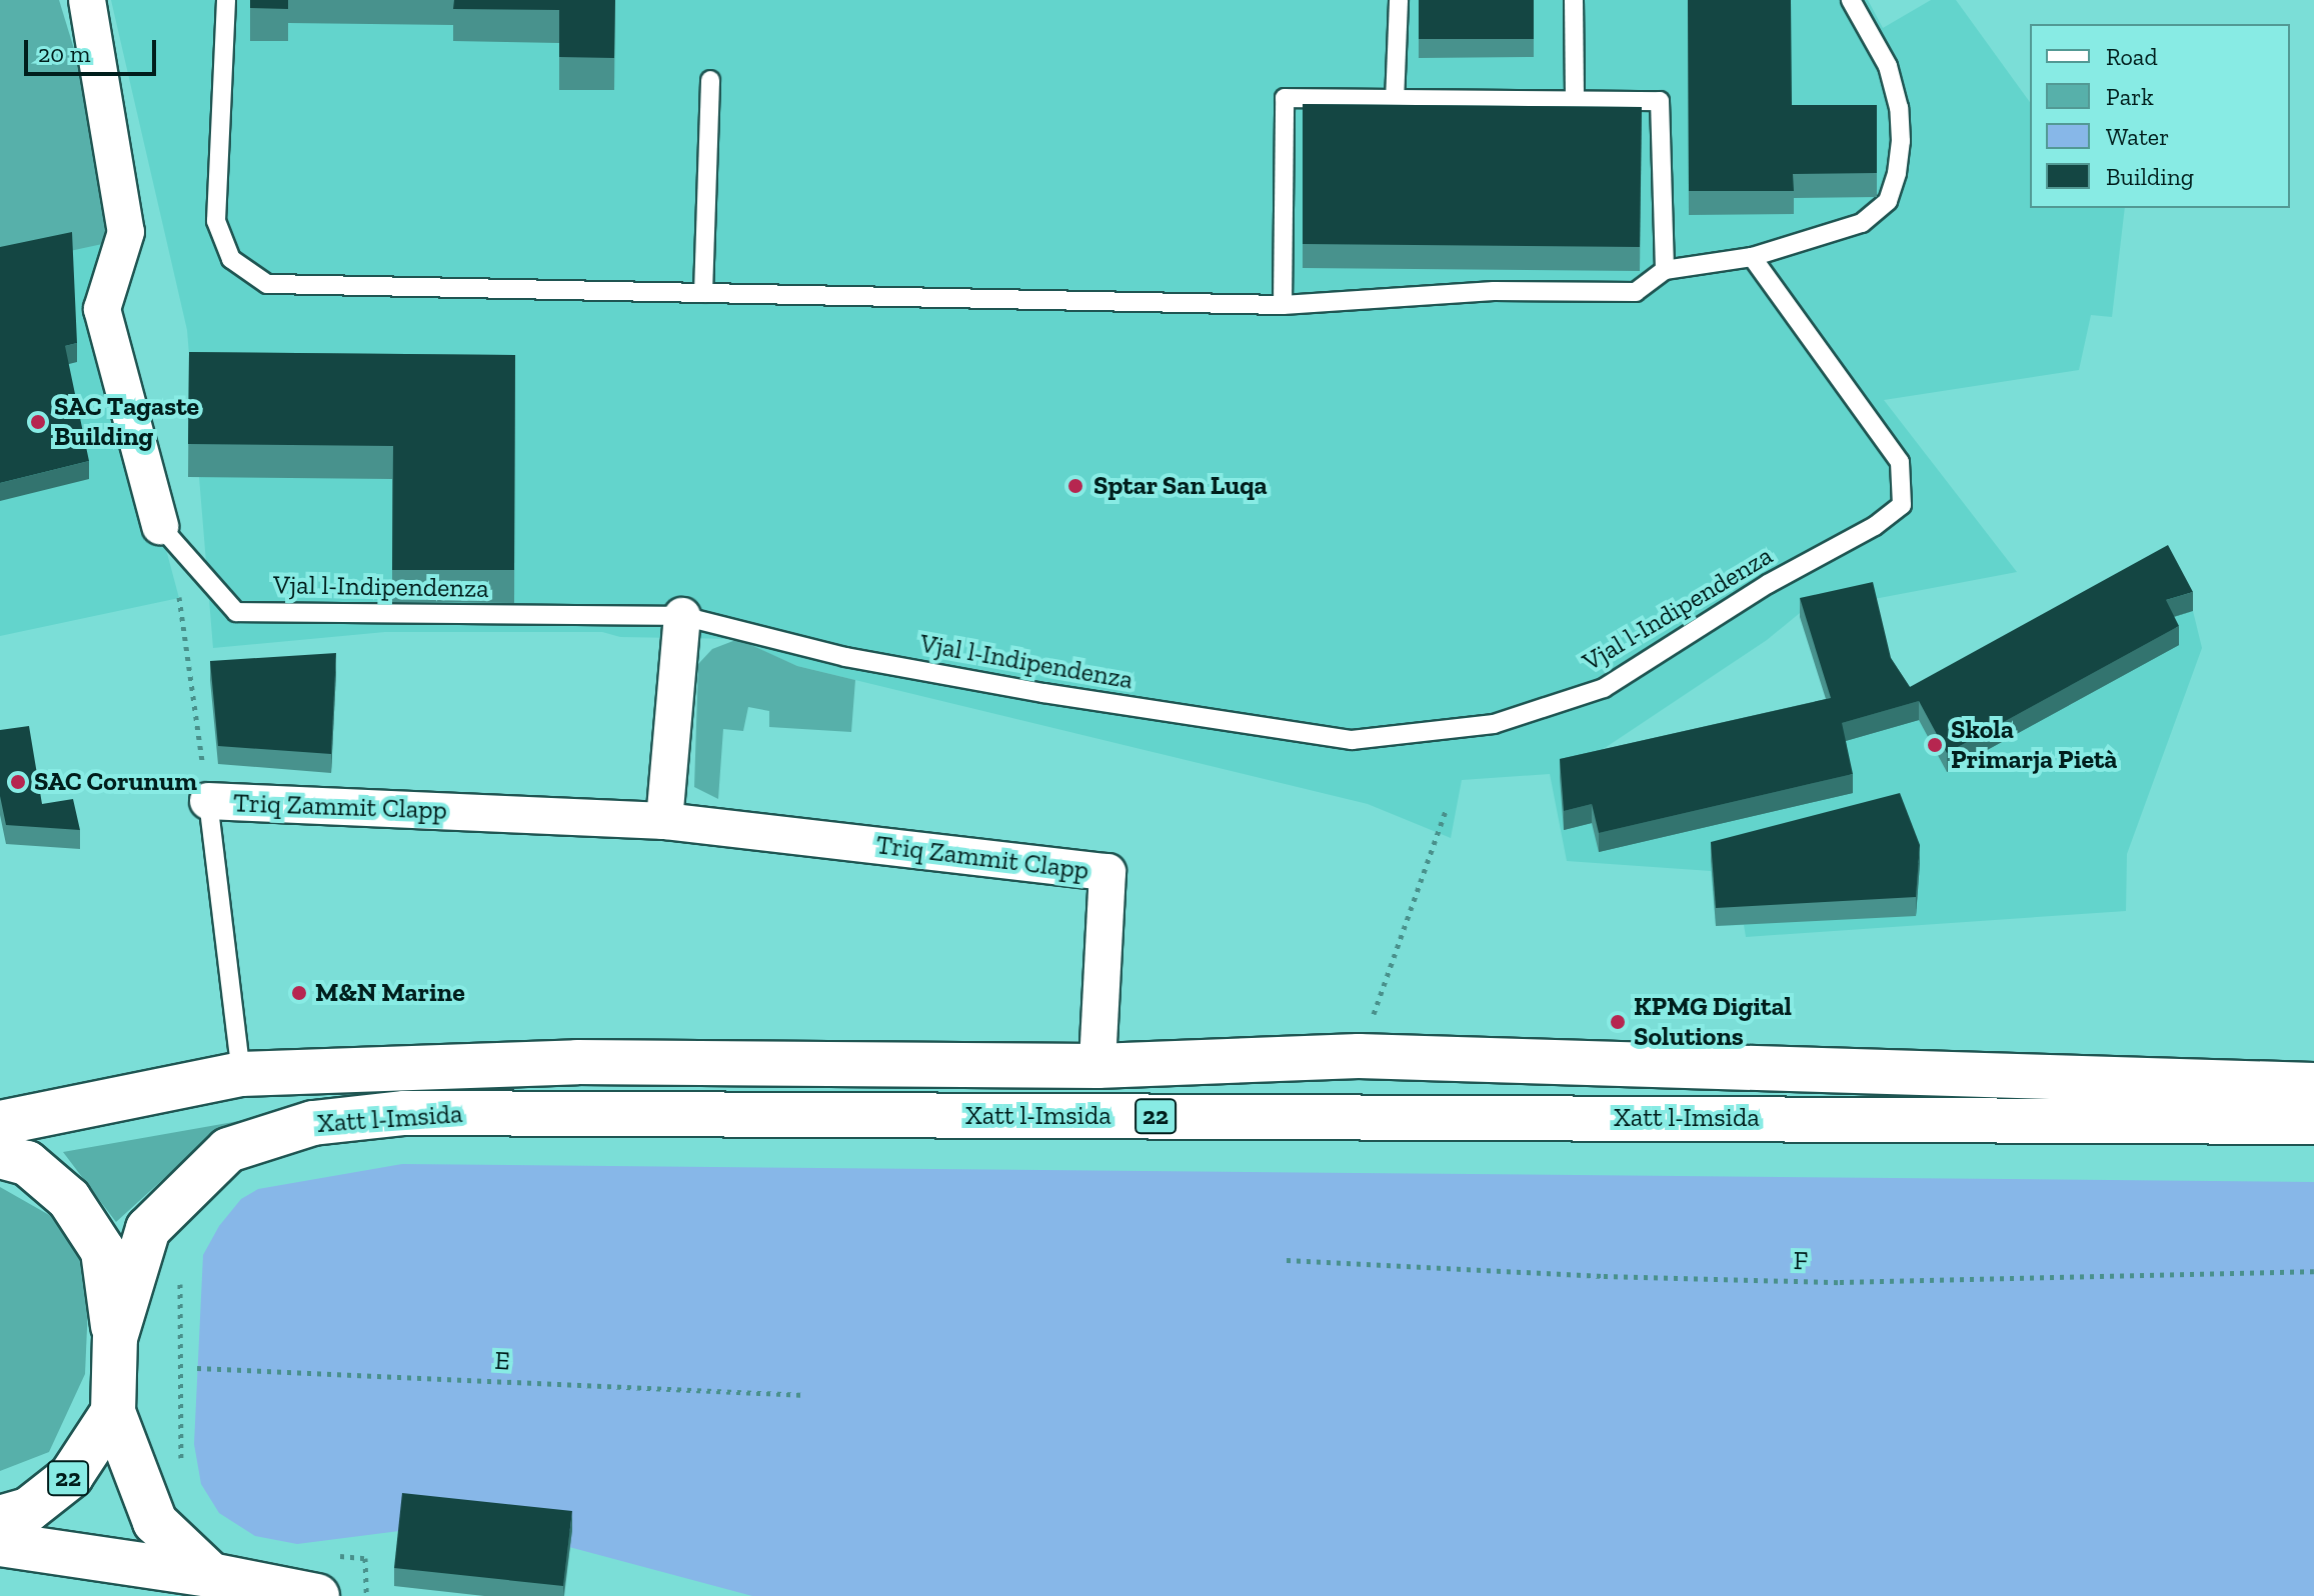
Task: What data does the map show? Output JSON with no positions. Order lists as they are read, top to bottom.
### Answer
{
  "streets": {
    "main road": ["Xatt l-Imsida", "22"],
    "street": ["Triq Zammit Clapp"],
    "lane": ["Vjal l-Indipendenza"],
    "path": ["F", "E"]
  },
  "crossings": [
    ["Triq Zammit Clapp", "Xatt l-Imsida"],
    ["Xatt l-Imsida", "22"]
  ],
  "places": [
    "SAC Tagaste Building",
    "Sptar San Luqa",
    "Skola Primarja Pietà",
    "SAC Corunum",
    "M&N Marine",
    "KPMG Digital Solutions"
  ],
  "legend": [
    "Road",
    "Park",
    "Water",
    "Building"
  ],
  "scale_bar": "20 m"
}
